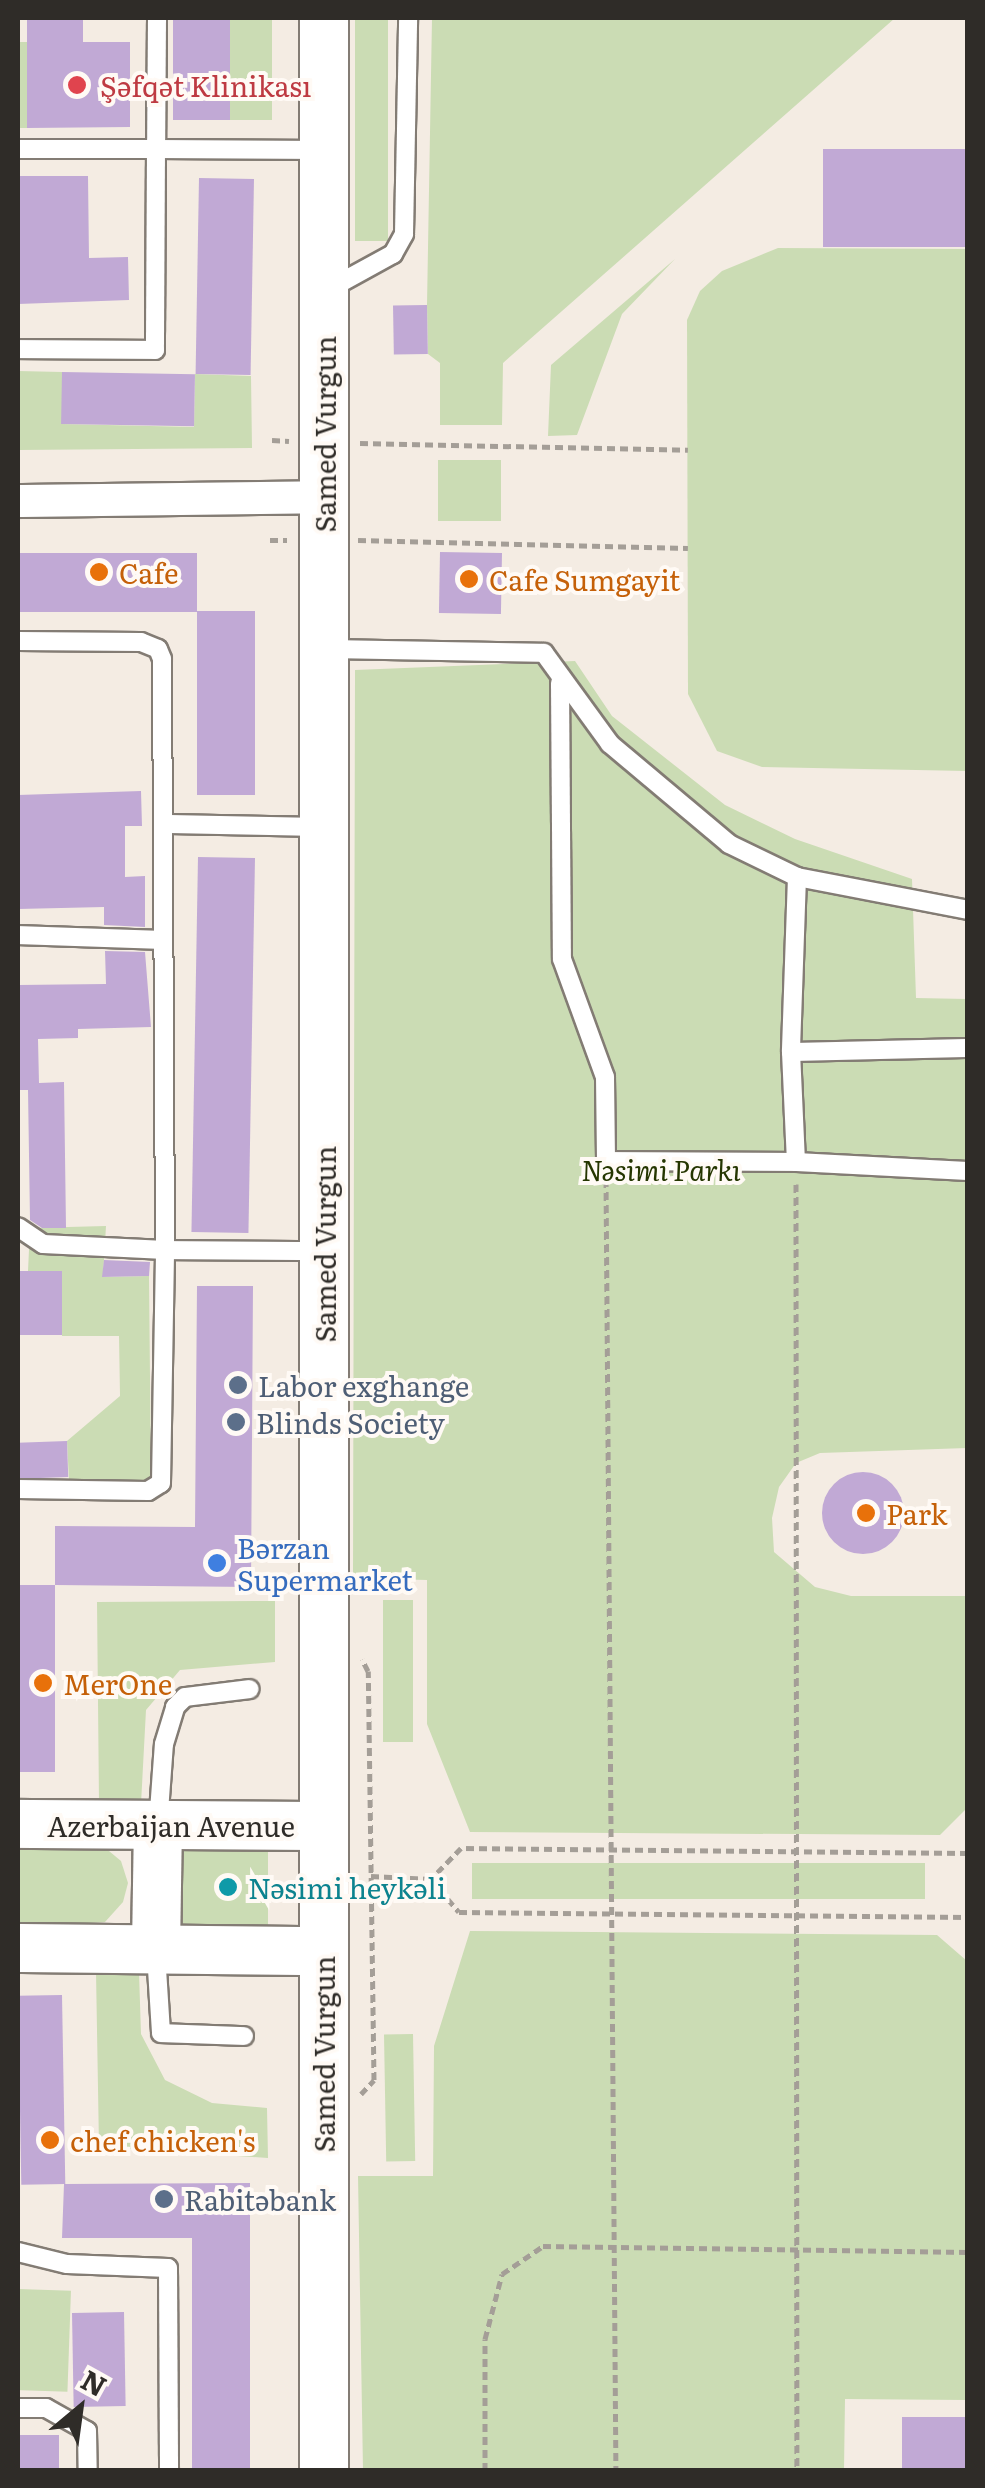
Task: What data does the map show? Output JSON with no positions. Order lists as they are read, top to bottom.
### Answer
{
  "streets": {
    "main road": ["Samed Vurgun", "Azerbaijan Avenue"]
  },
  "crossings": [
    ["Samed Vurgun", "Azerbaijan Avenue"]
  ],
  "parks": ["Nəsimi Parkı"],
  "places": [
    "Şəfqət Klinikası",
    "Cafe",
    "Cafe Sumgayit",
    "Labor exghange",
    "Blinds Society",
    "Park",
    "Bərzan Supermarket",
    "MerOne",
    "Nəsimi heykəli",
    "chef chicken's",
    "Rabitəbank"
  ],
  "north": "top right"
}
